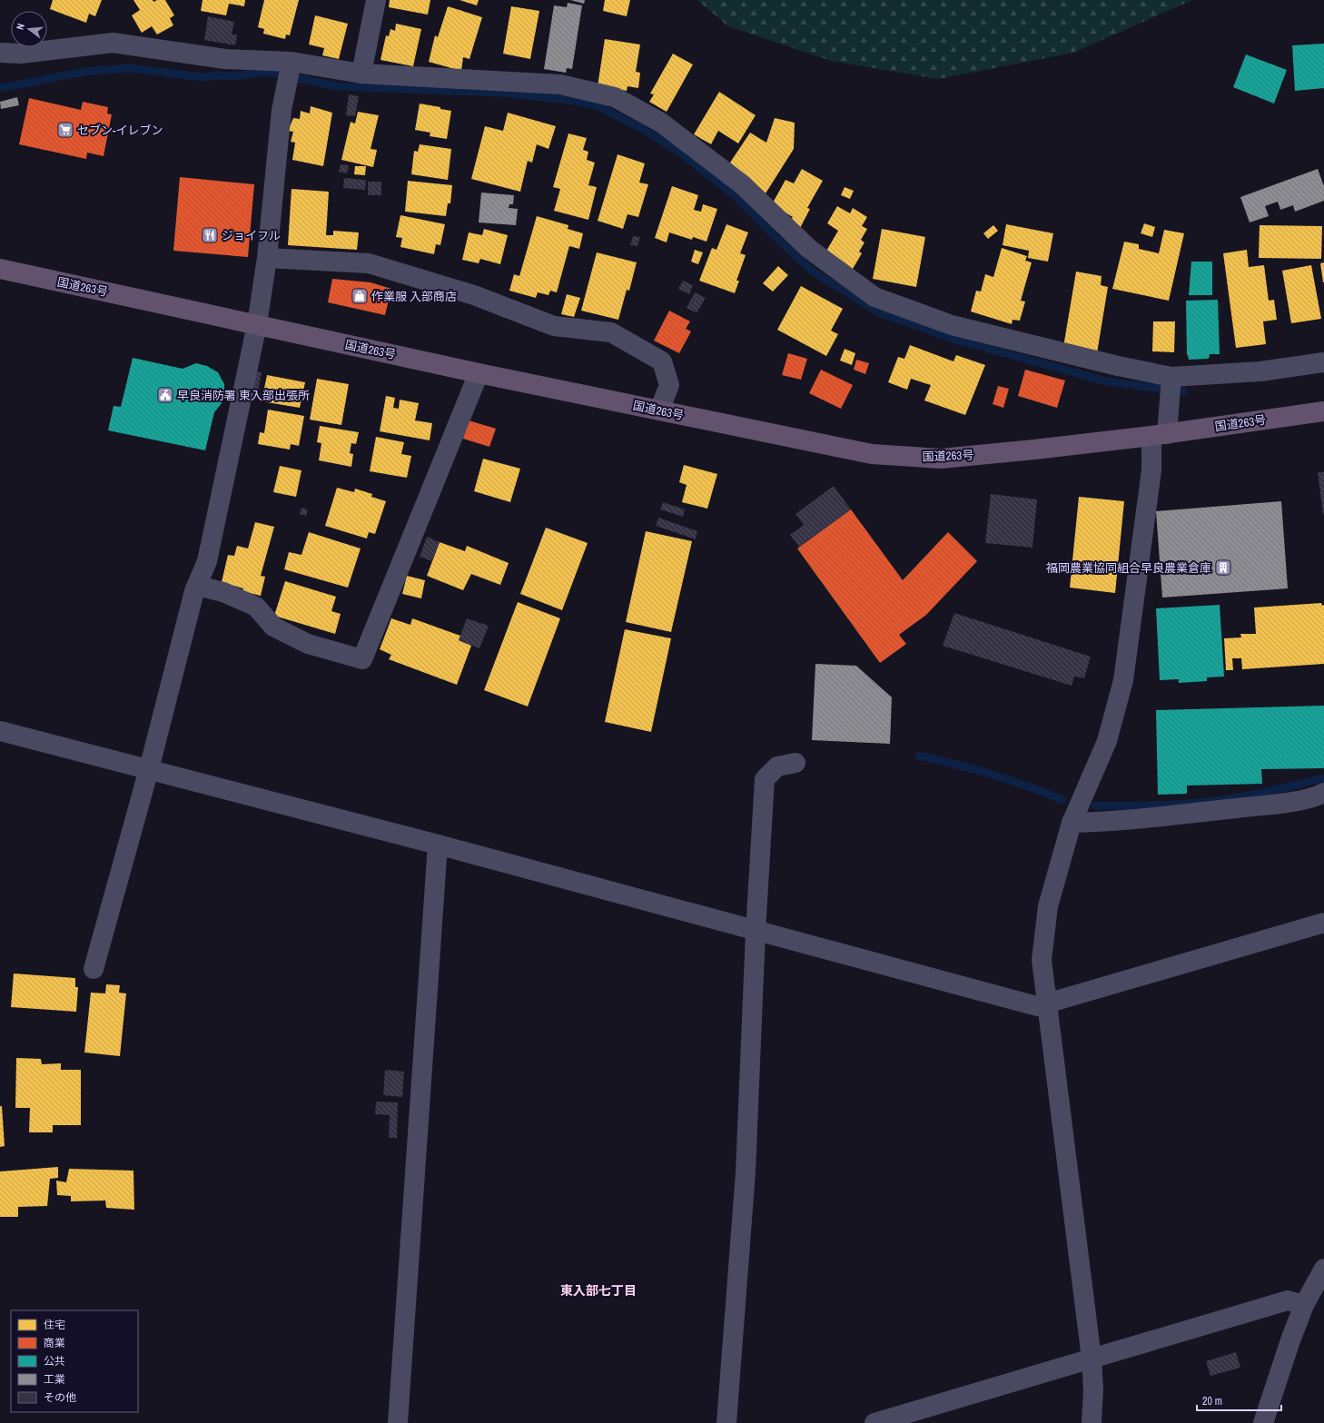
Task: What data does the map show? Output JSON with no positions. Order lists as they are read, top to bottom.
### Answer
{
  "streets": {
    "highway": ["国道263号"]
  },
  "districts": ["東入部七丁目"],
  "places": {
    "supermarket": ["セブン-イレブン"],
    "restaurant": ["ジョイフル"],
    "shop": ["作業服 入部商店"],
    "public building": ["早良消防署 東入部出張所"],
    "building": ["福岡農業協同組合早良農業倉庫"]
  },
  "legend": [
    "住宅",
    "商業",
    "公共",
    "工業",
    "その他"
  ],
  "scale_bar": "20 m",
  "north": "left"
}
